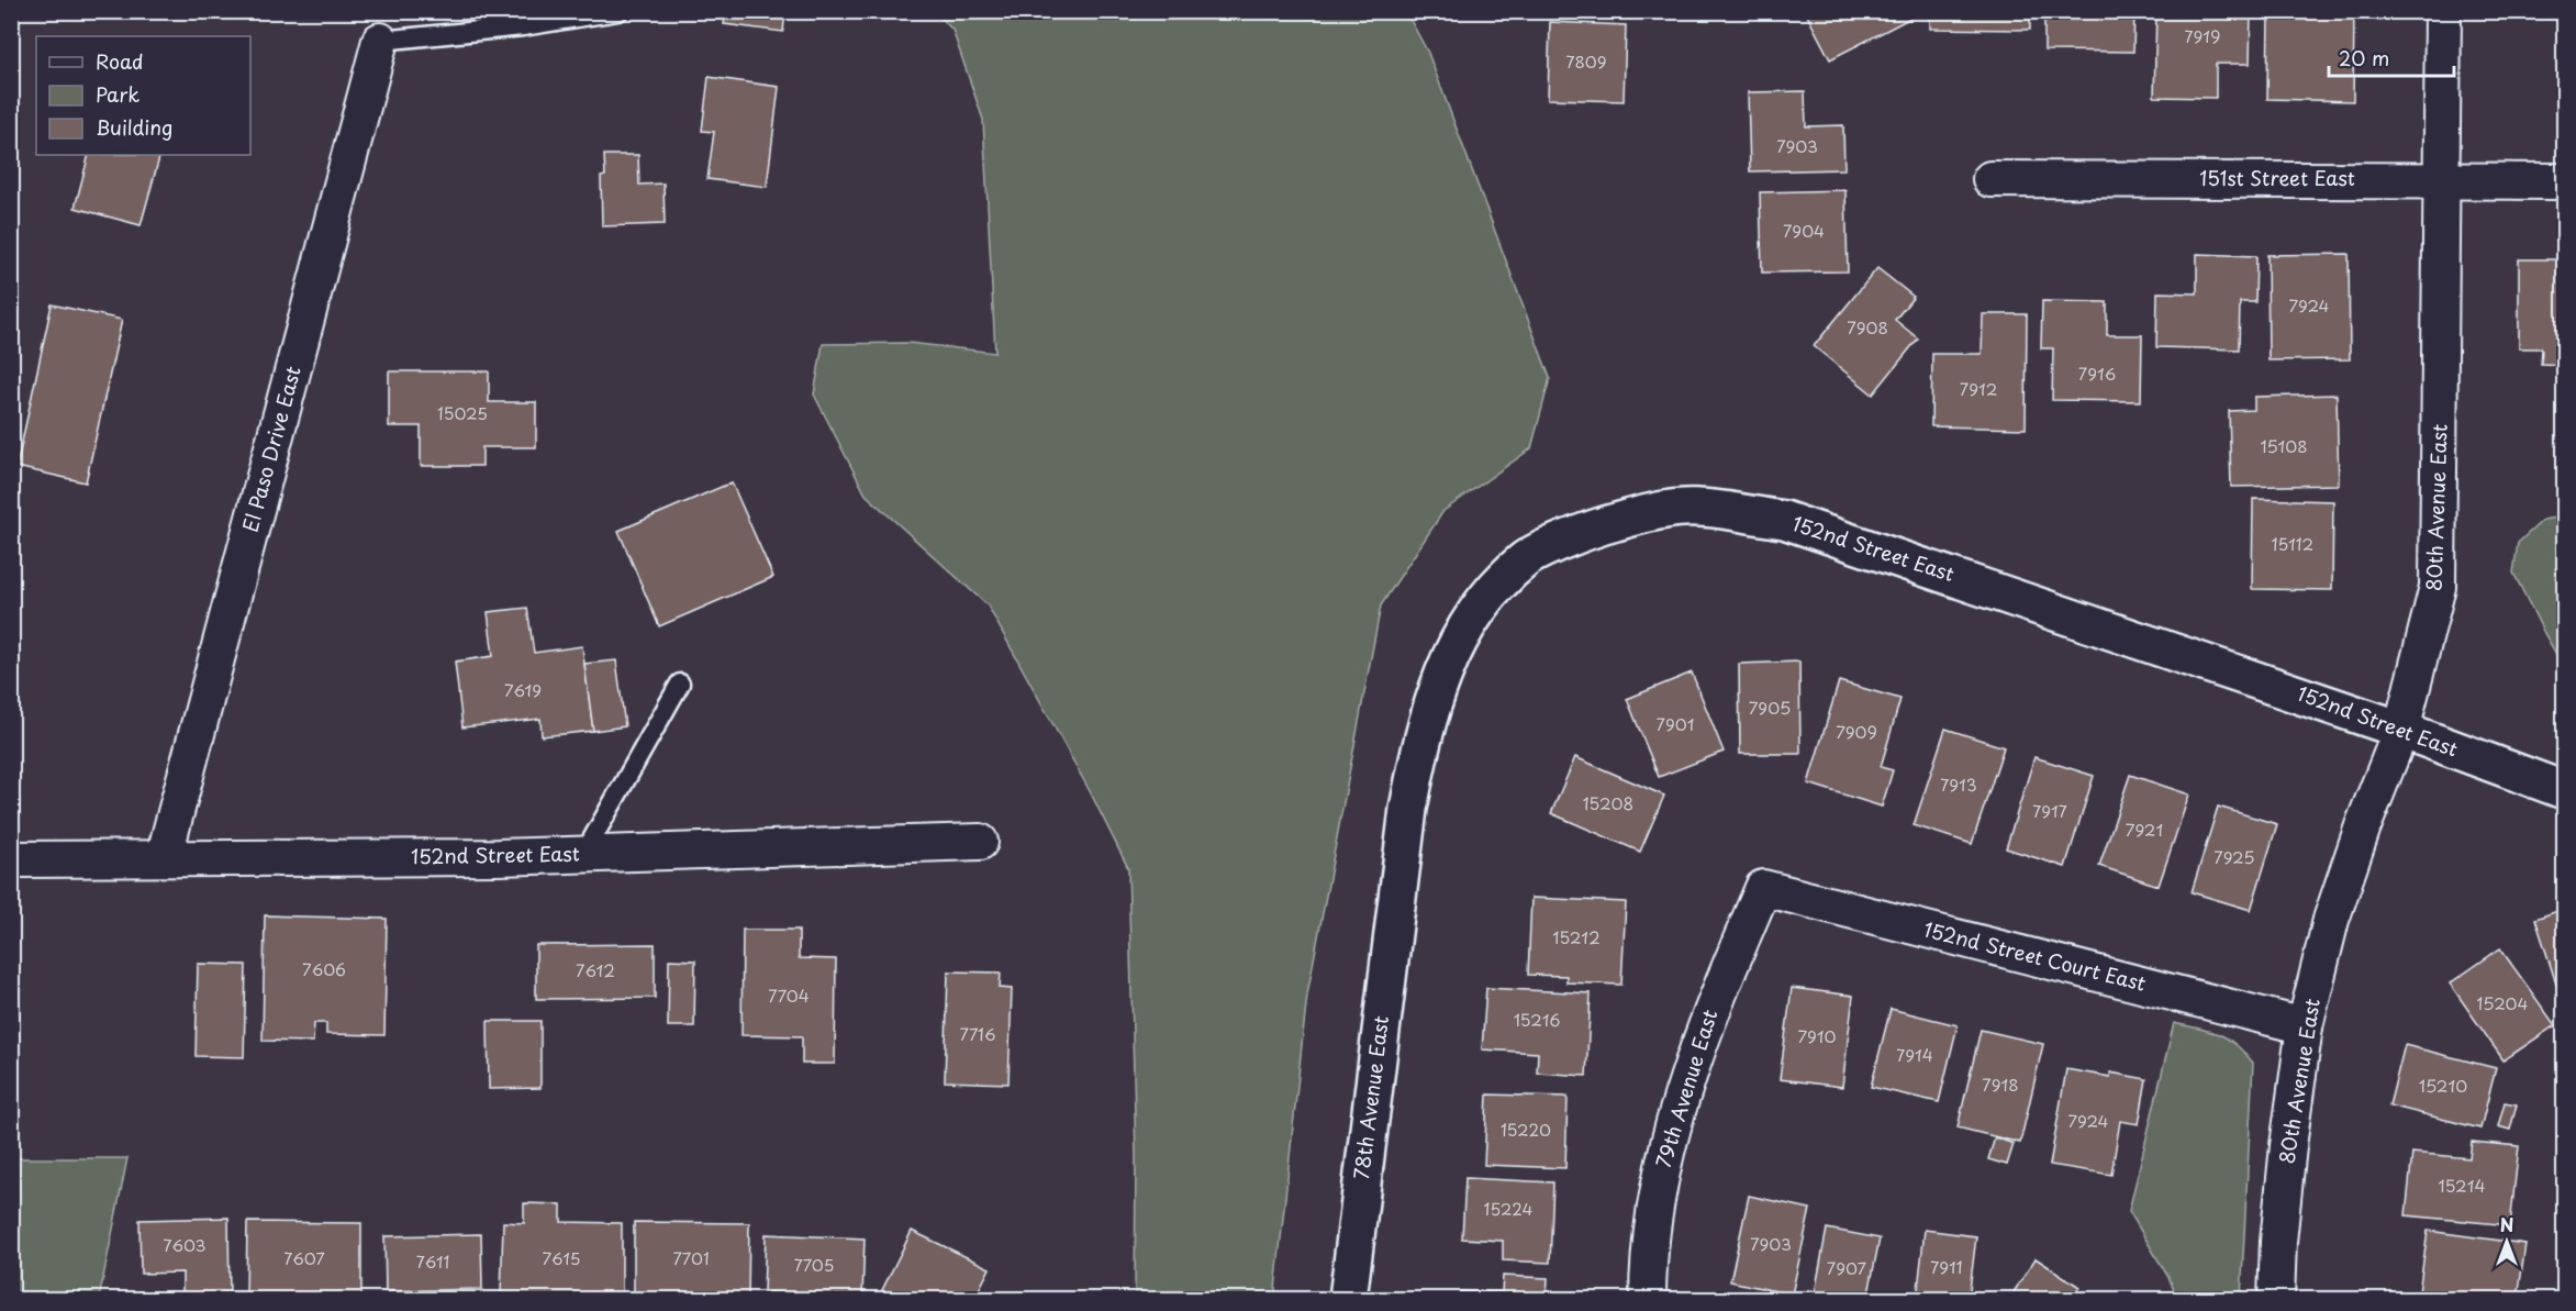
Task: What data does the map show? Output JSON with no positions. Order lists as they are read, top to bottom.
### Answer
{
  "streets": {
    "street": [
      "151st Street East",
      "El Paso Drive East",
      "80th Avenue East",
      "152nd Street East",
      "152nd Street Court East",
      "79th Avenue East",
      "78th Avenue East"
    ]
  },
  "crossings": [
    ["151st Street East", "80th Avenue East"],
    ["El Paso Drive East", "152nd Street East"],
    ["80th Avenue East", "152nd Street East"],
    ["80th Avenue East", "152nd Street Court East"],
    ["152nd Street East", "78th Avenue East"],
    ["152nd Street Court East", "79th Avenue East"]
  ],
  "house_numbers": [
    "7919",
    "7809",
    "7903",
    "7904",
    "7924",
    "7908",
    "7916",
    "7912",
    "15025",
    "15108",
    "15112",
    "7619",
    "7905",
    "7901",
    "7909",
    "7913",
    "15208",
    "7917",
    "7921",
    "7925",
    "15212",
    "7606",
    "7612",
    "7704",
    "15204",
    "15216",
    "7716",
    "7910",
    "7914",
    "7918",
    "15210",
    "7924",
    "15220",
    "15214",
    "15224",
    "7903",
    "7603",
    "7607",
    "7615",
    "7701",
    "7611",
    "7705",
    "7911",
    "7907"
  ],
  "legend": ["Road", "Park", "Building"],
  "scale_bar": "20 m",
  "north": "top"
}
